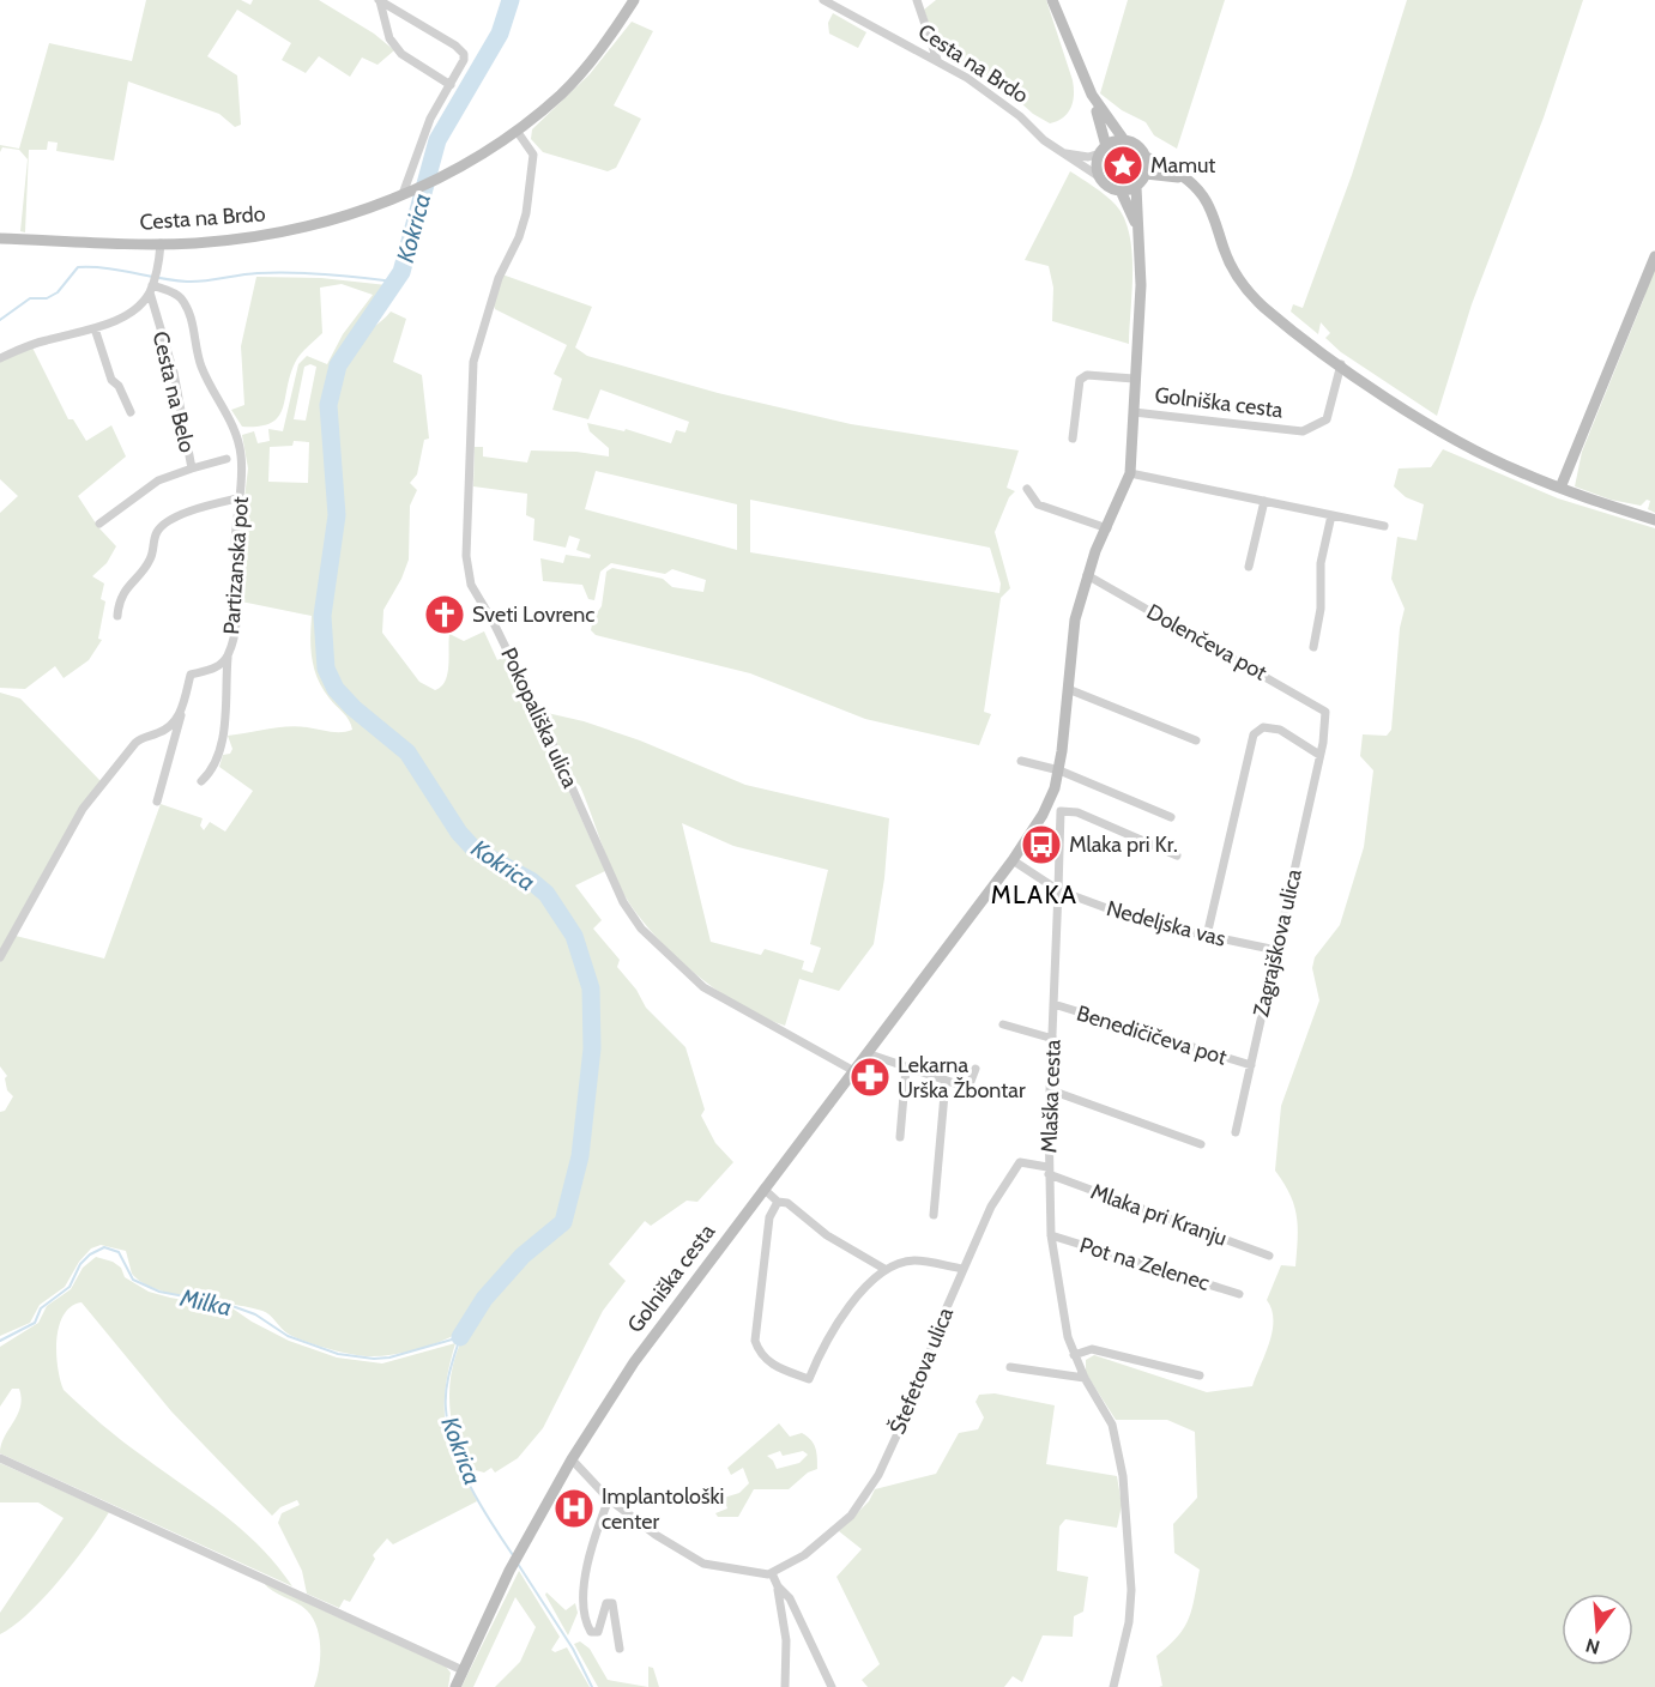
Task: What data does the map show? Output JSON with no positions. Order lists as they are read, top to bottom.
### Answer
{
  "streets": {
    "main road": ["Cesta na Brdo", "Golniška cesta"],
    "street": [
      "Cesta na Belo",
      "Partizanska pot",
      "Dolenčeva pot",
      "Pokopališka ulica",
      "Nedeljska vas",
      "Zagrajškova ulica",
      "Benedičičeva pot",
      "Mlaška cesta",
      "Mlaka pri Kranju",
      "Pot na Zelenec",
      "Štefetova ulica"
    ]
  },
  "crossings": [
    ["Cesta na Brdo", "Golniška cesta"],
    ["Cesta na Brdo", "Pokopališka ulica"],
    ["Cesta na Belo", "Partizanska pot"],
    ["Golniška cesta", "Dolenčeva pot"],
    ["Golniška cesta", "Pokopališka ulica"],
    ["Dolenčeva pot", "Zagrajškova ulica"],
    ["Nedeljska vas", "Zagrajškova ulica"],
    ["Nedeljska vas", "Mlaška cesta"],
    ["Zagrajškova ulica", "Benedičičeva pot"],
    ["Benedičičeva pot", "Mlaška cesta"],
    ["Mlaška cesta", "Mlaka pri Kranju"],
    ["Mlaška cesta", "Pot na Zelenec"],
    ["Mlaška cesta", "Štefetova ulica"],
    ["Mlaka pri Kranju", "Štefetova ulica"]
  ],
  "districts": ["MLAKA"],
  "water": ["Kokrica", "Milka"],
  "places": {
    "place": ["Mamut"],
    "church": ["Sveti Lovrenc"],
    "bus stop": ["Mlaka pri Kr."],
    "pharmacy": ["Lekarna Urška Žbontar"],
    "hospital": ["Implantološki center"]
  },
  "north": "bottom"
}
